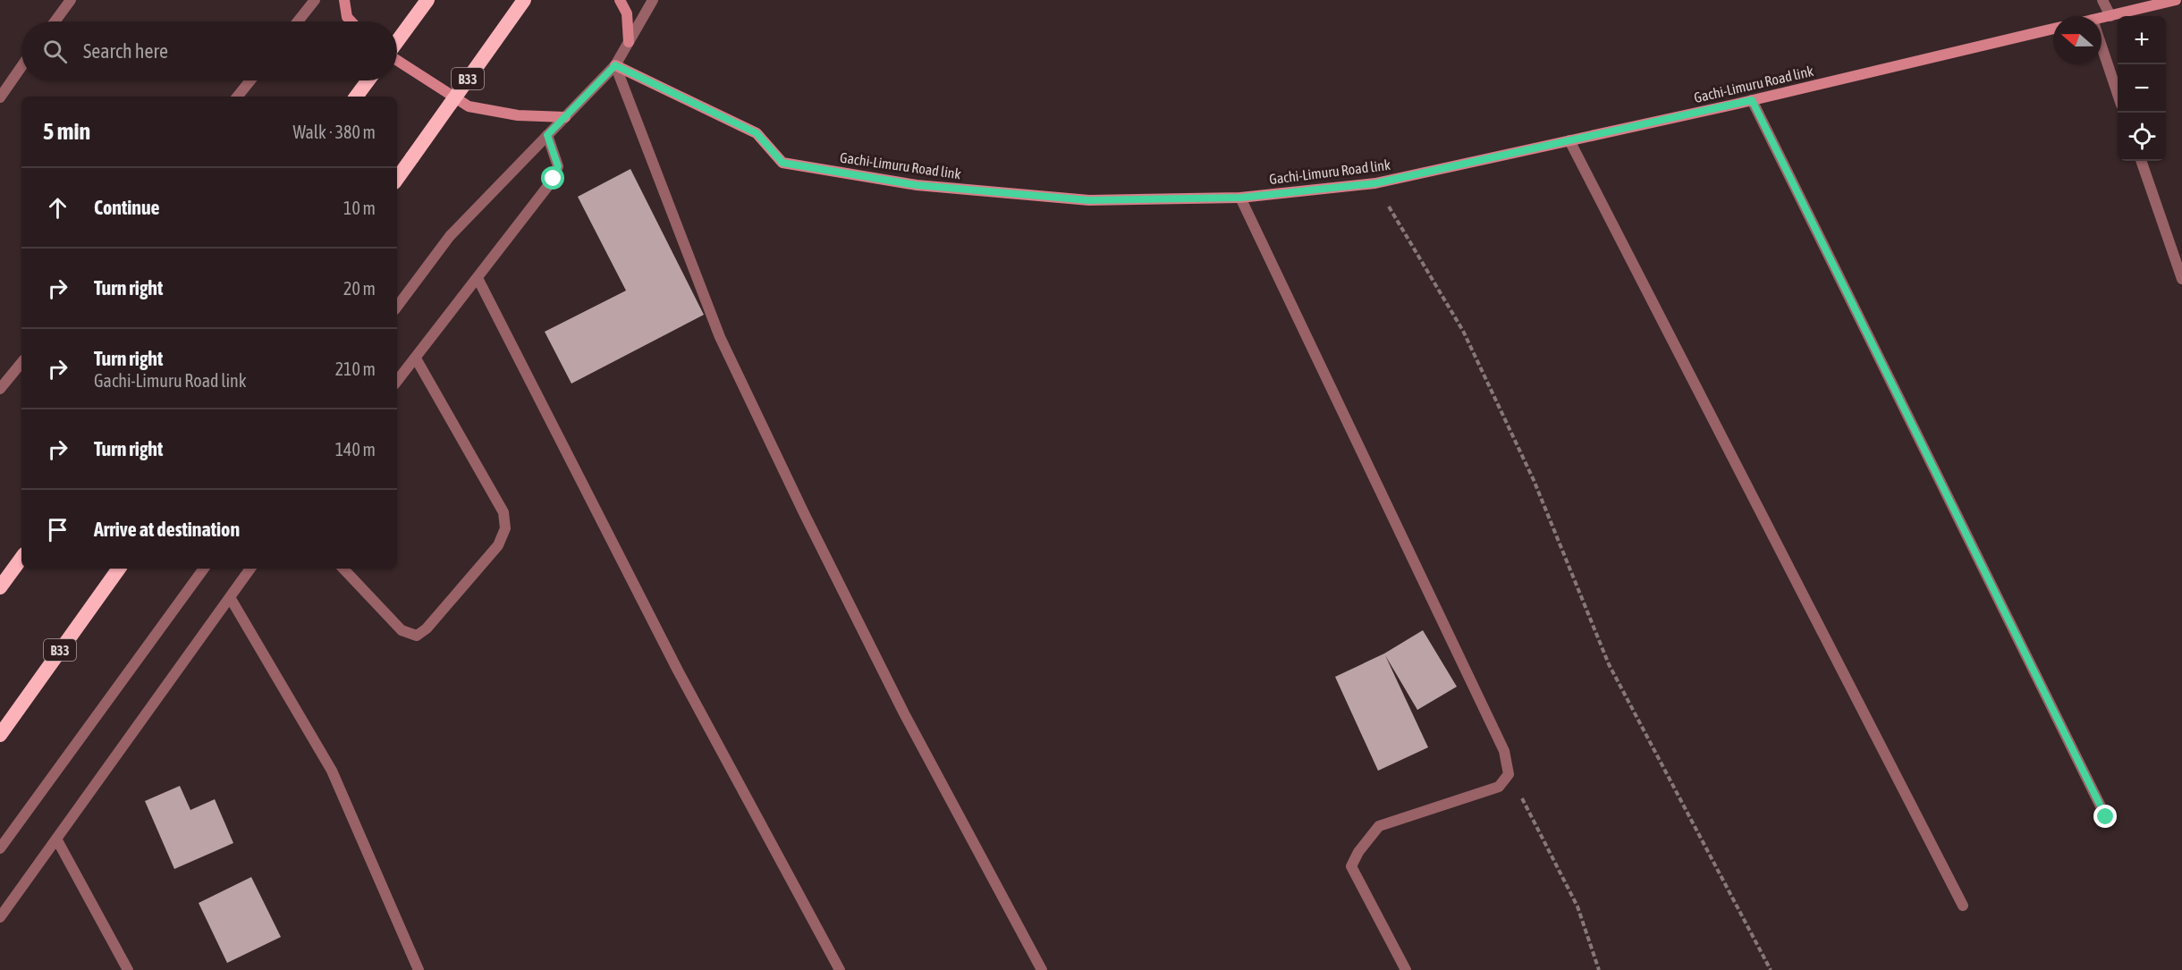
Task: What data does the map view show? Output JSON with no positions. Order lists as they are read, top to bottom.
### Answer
{
  "streets": {
    "highway": ["B33"],
    "main road": ["Gachi-Limuru Road link"]
  },
  "north": "left",
  "page": {
    "map_buttons": ["+", "−"],
    "search": "Search here",
    "heading": ["5 min", "Walk · 380 m"],
    "list": [
      ["Continue", "10 m"],
      ["Turn right", "20 m"],
      ["Turn right", "Gachi-Limuru Road link", "210 m"],
      ["Turn right", "140 m"],
      "Arrive at destination"
    ]
  }
}
